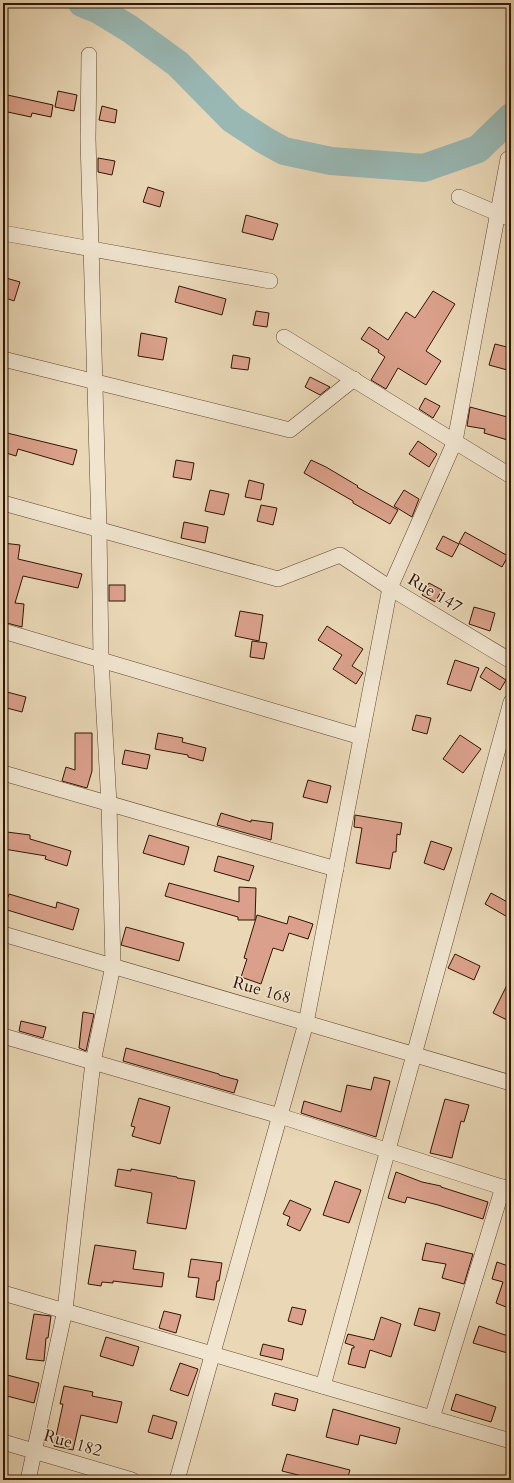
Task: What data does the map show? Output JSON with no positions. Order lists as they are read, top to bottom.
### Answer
{
  "streets": {
    "street": ["Rue 147", "Rue 168", "Rue 182"]
  }
}
